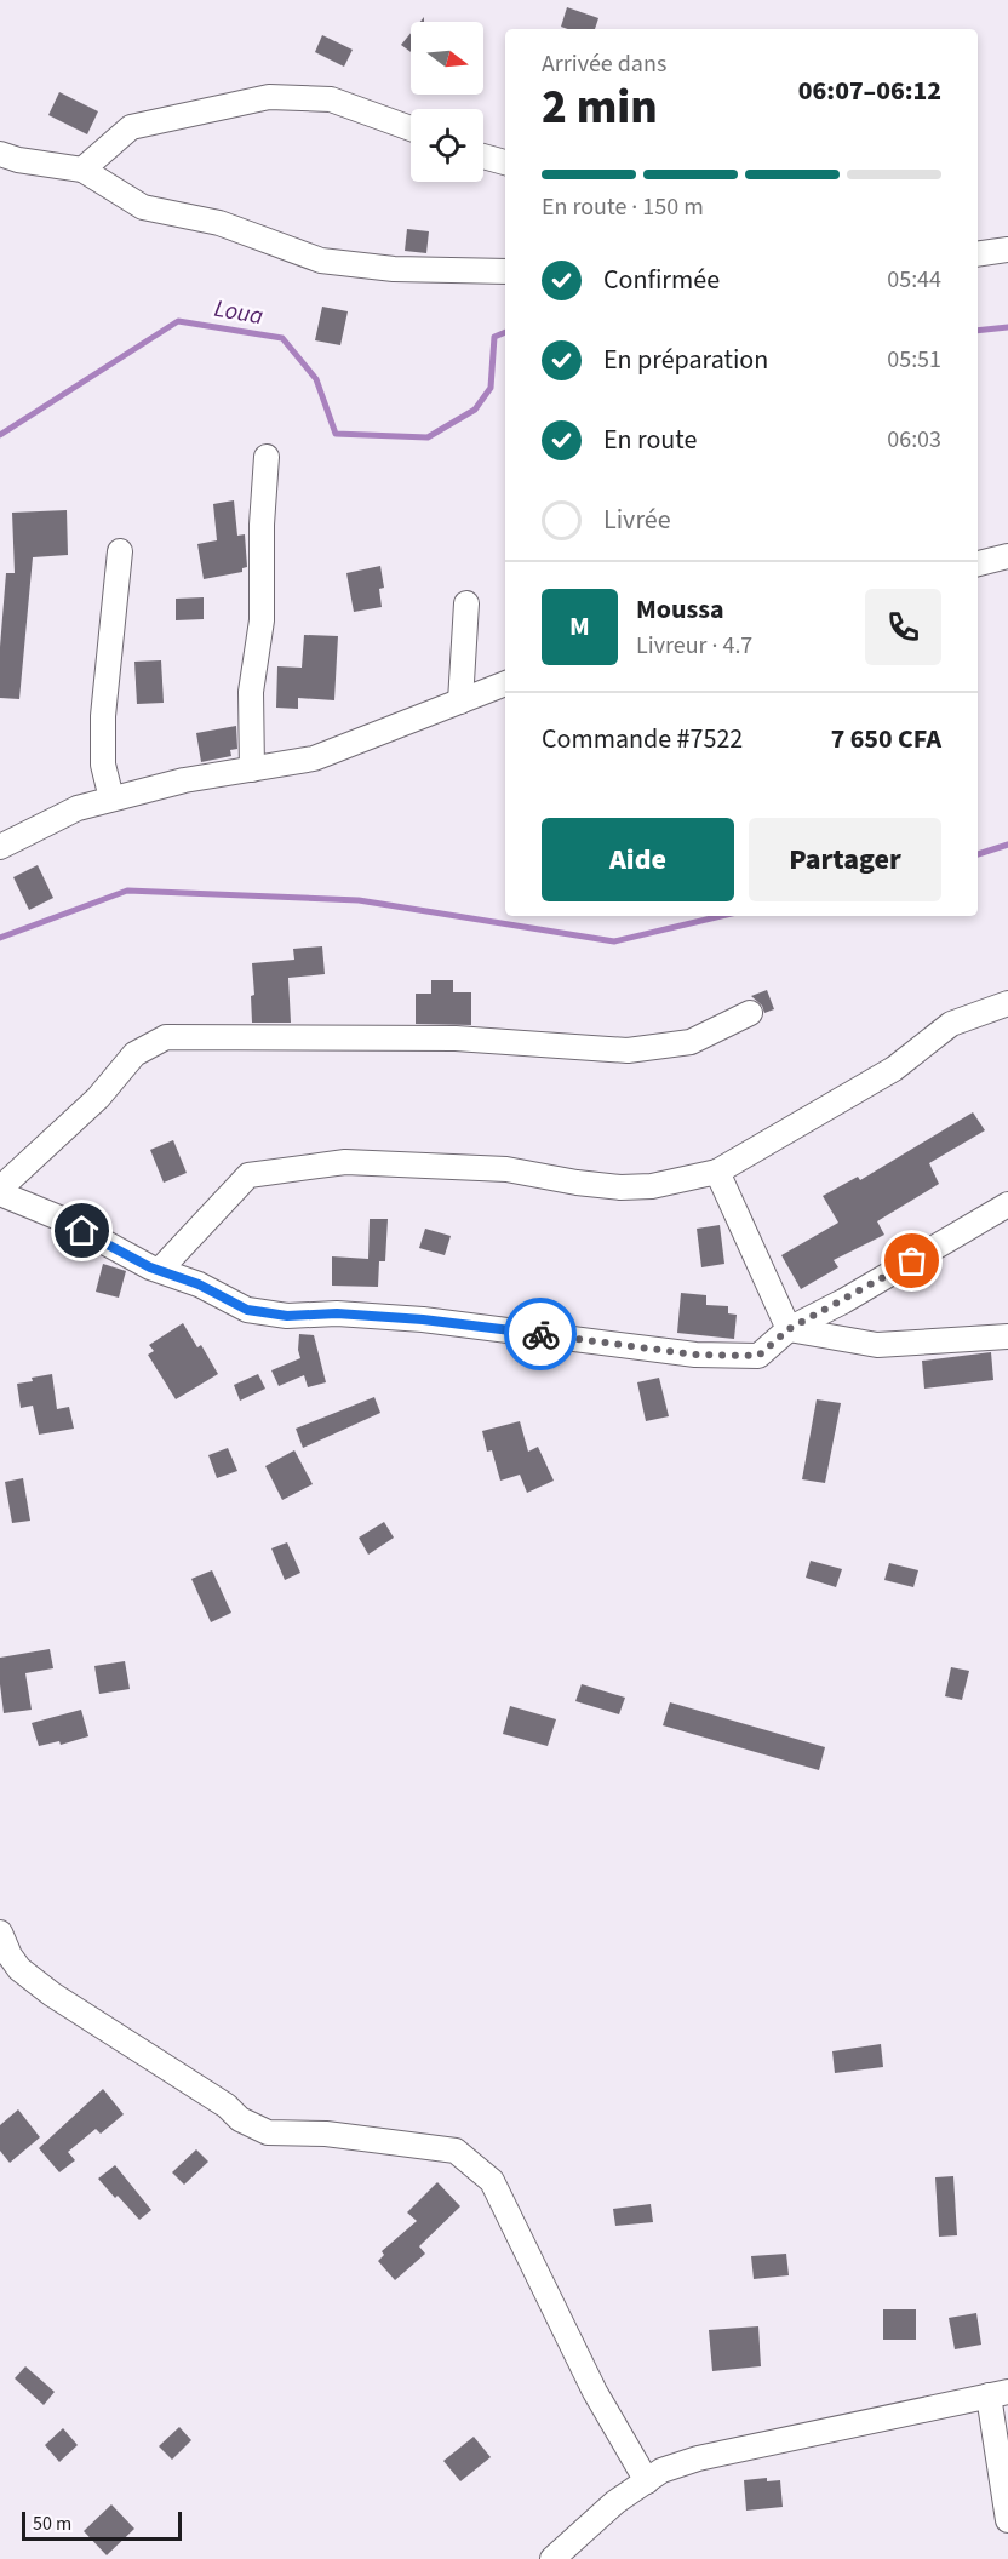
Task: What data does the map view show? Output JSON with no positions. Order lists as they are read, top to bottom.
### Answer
{
  "water": ["Loua"],
  "scale_bar": "50 m",
  "north": "right",
  "page": {
    "heading": ["2 min", "Arrivée dans", "06:07–06:12"],
    "panel": [
      "Moussa",
      "Livreur · 4.7",
      "Commande #7522",
      "7 650 CFA"
    ],
    "bar": "En route · 150 m",
    "list": [
      ["Confirmée", "05:44"],
      ["En préparation", "05:51"],
      ["En route", "06:03"],
      "Livrée"
    ],
    "round": "M",
    "buttons": ["Aide", "Partager"],
    "scale": "50 m"
  }
}
